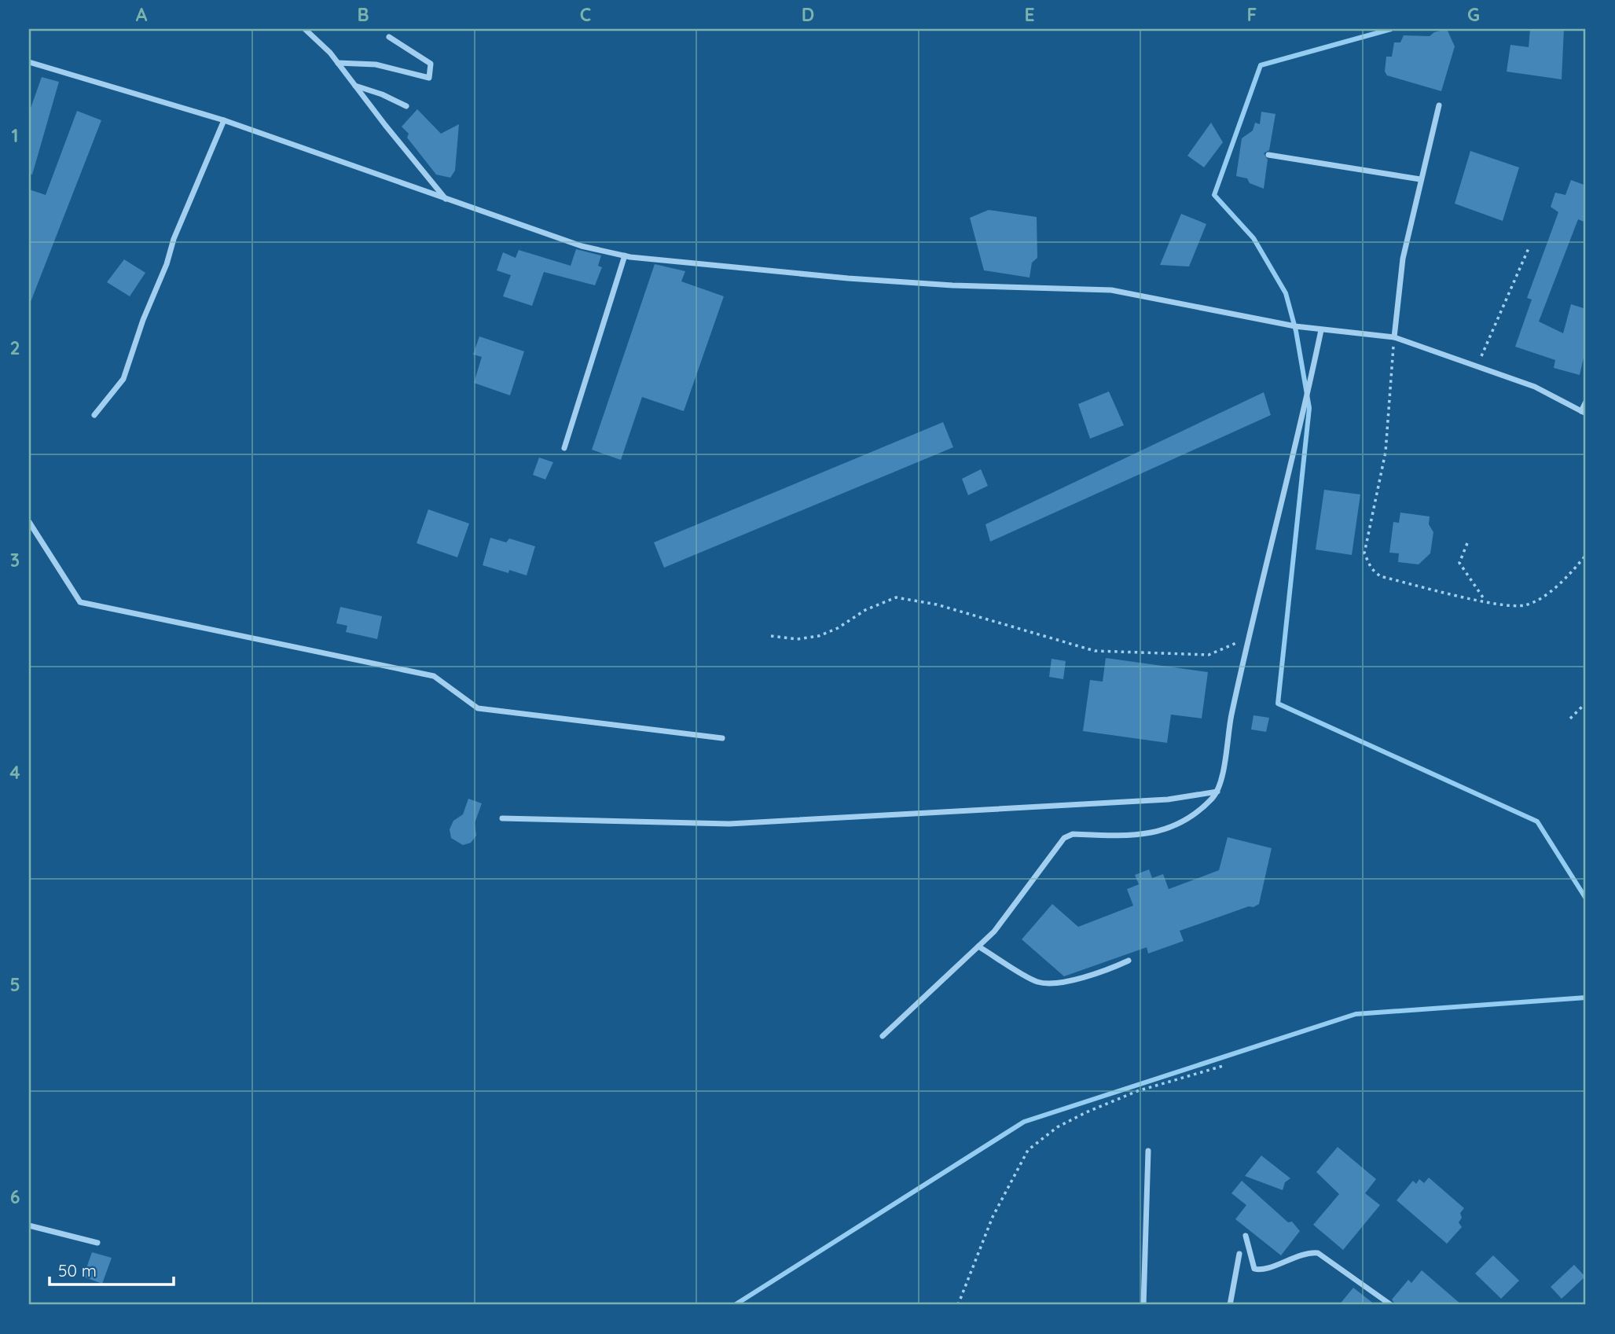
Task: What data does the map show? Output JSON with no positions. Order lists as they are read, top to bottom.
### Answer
{
  "scale_bar": "50 m",
  "grid": {
    "columns": [
      "A",
      "B",
      "C",
      "D",
      "E",
      "F",
      "G"
    ],
    "rows": [
      "1",
      "2",
      "3",
      "4",
      "5",
      "6"
    ]
  }
}
